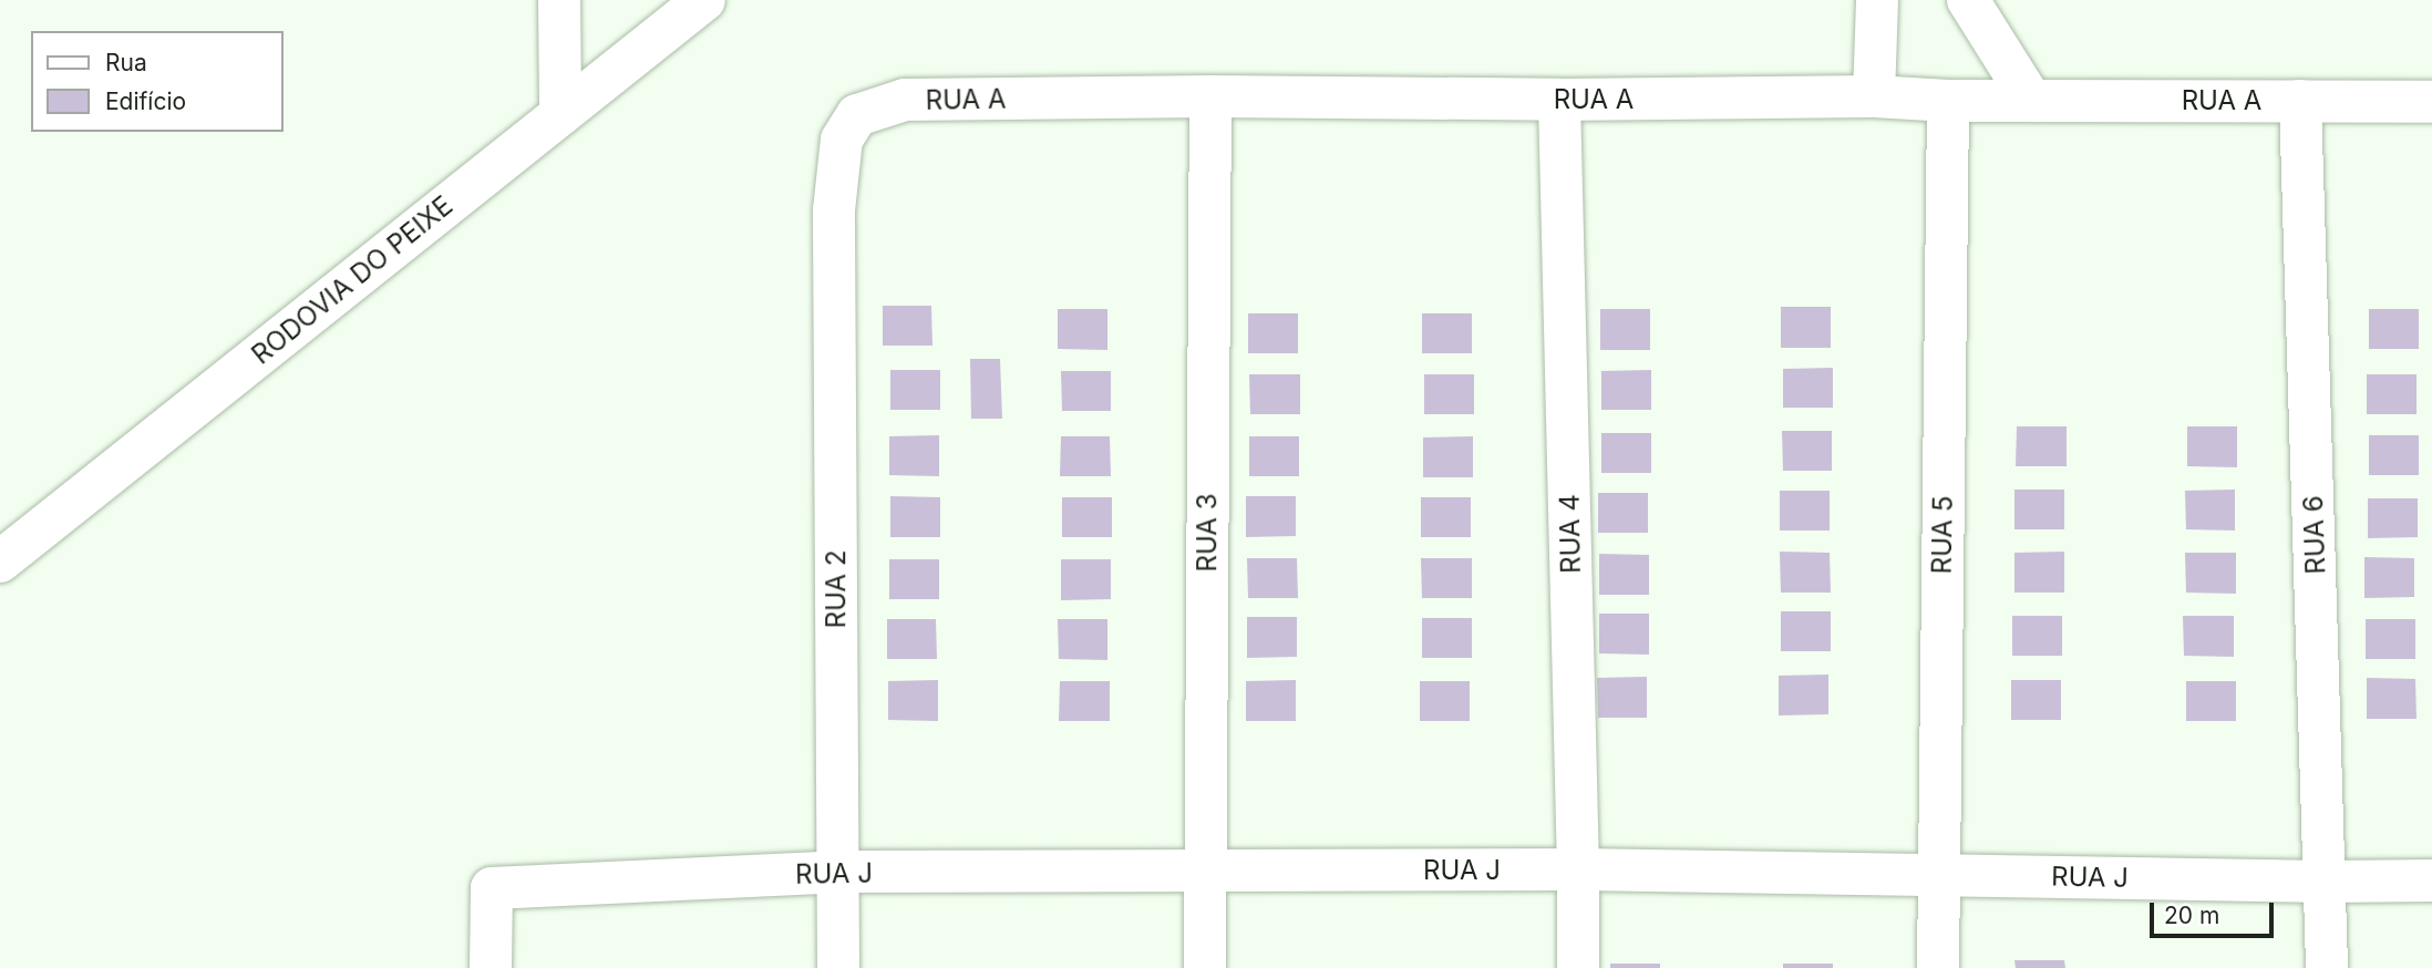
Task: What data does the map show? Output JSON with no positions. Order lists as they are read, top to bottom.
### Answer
{
  "streets": {
    "street": [
      "RUA A",
      "RODOVIA DO PEIXE",
      "RUA 3",
      "RUA 4",
      "RUA 5",
      "RUA 6",
      "RUA 2",
      "RUA J"
    ]
  },
  "crossings": [
    ["RUA A", "RUA 3"],
    ["RUA A", "RUA 4"],
    ["RUA A", "RUA 5"],
    ["RUA A", "RUA 6"],
    ["RUA A", "RUA 2"],
    ["RUA 3", "RUA J"],
    ["RUA 4", "RUA J"],
    ["RUA 5", "RUA J"],
    ["RUA 6", "RUA J"],
    ["RUA 2", "RUA J"]
  ],
  "legend": ["Rua", "Edifício"],
  "scale_bar": "20 m"
}
